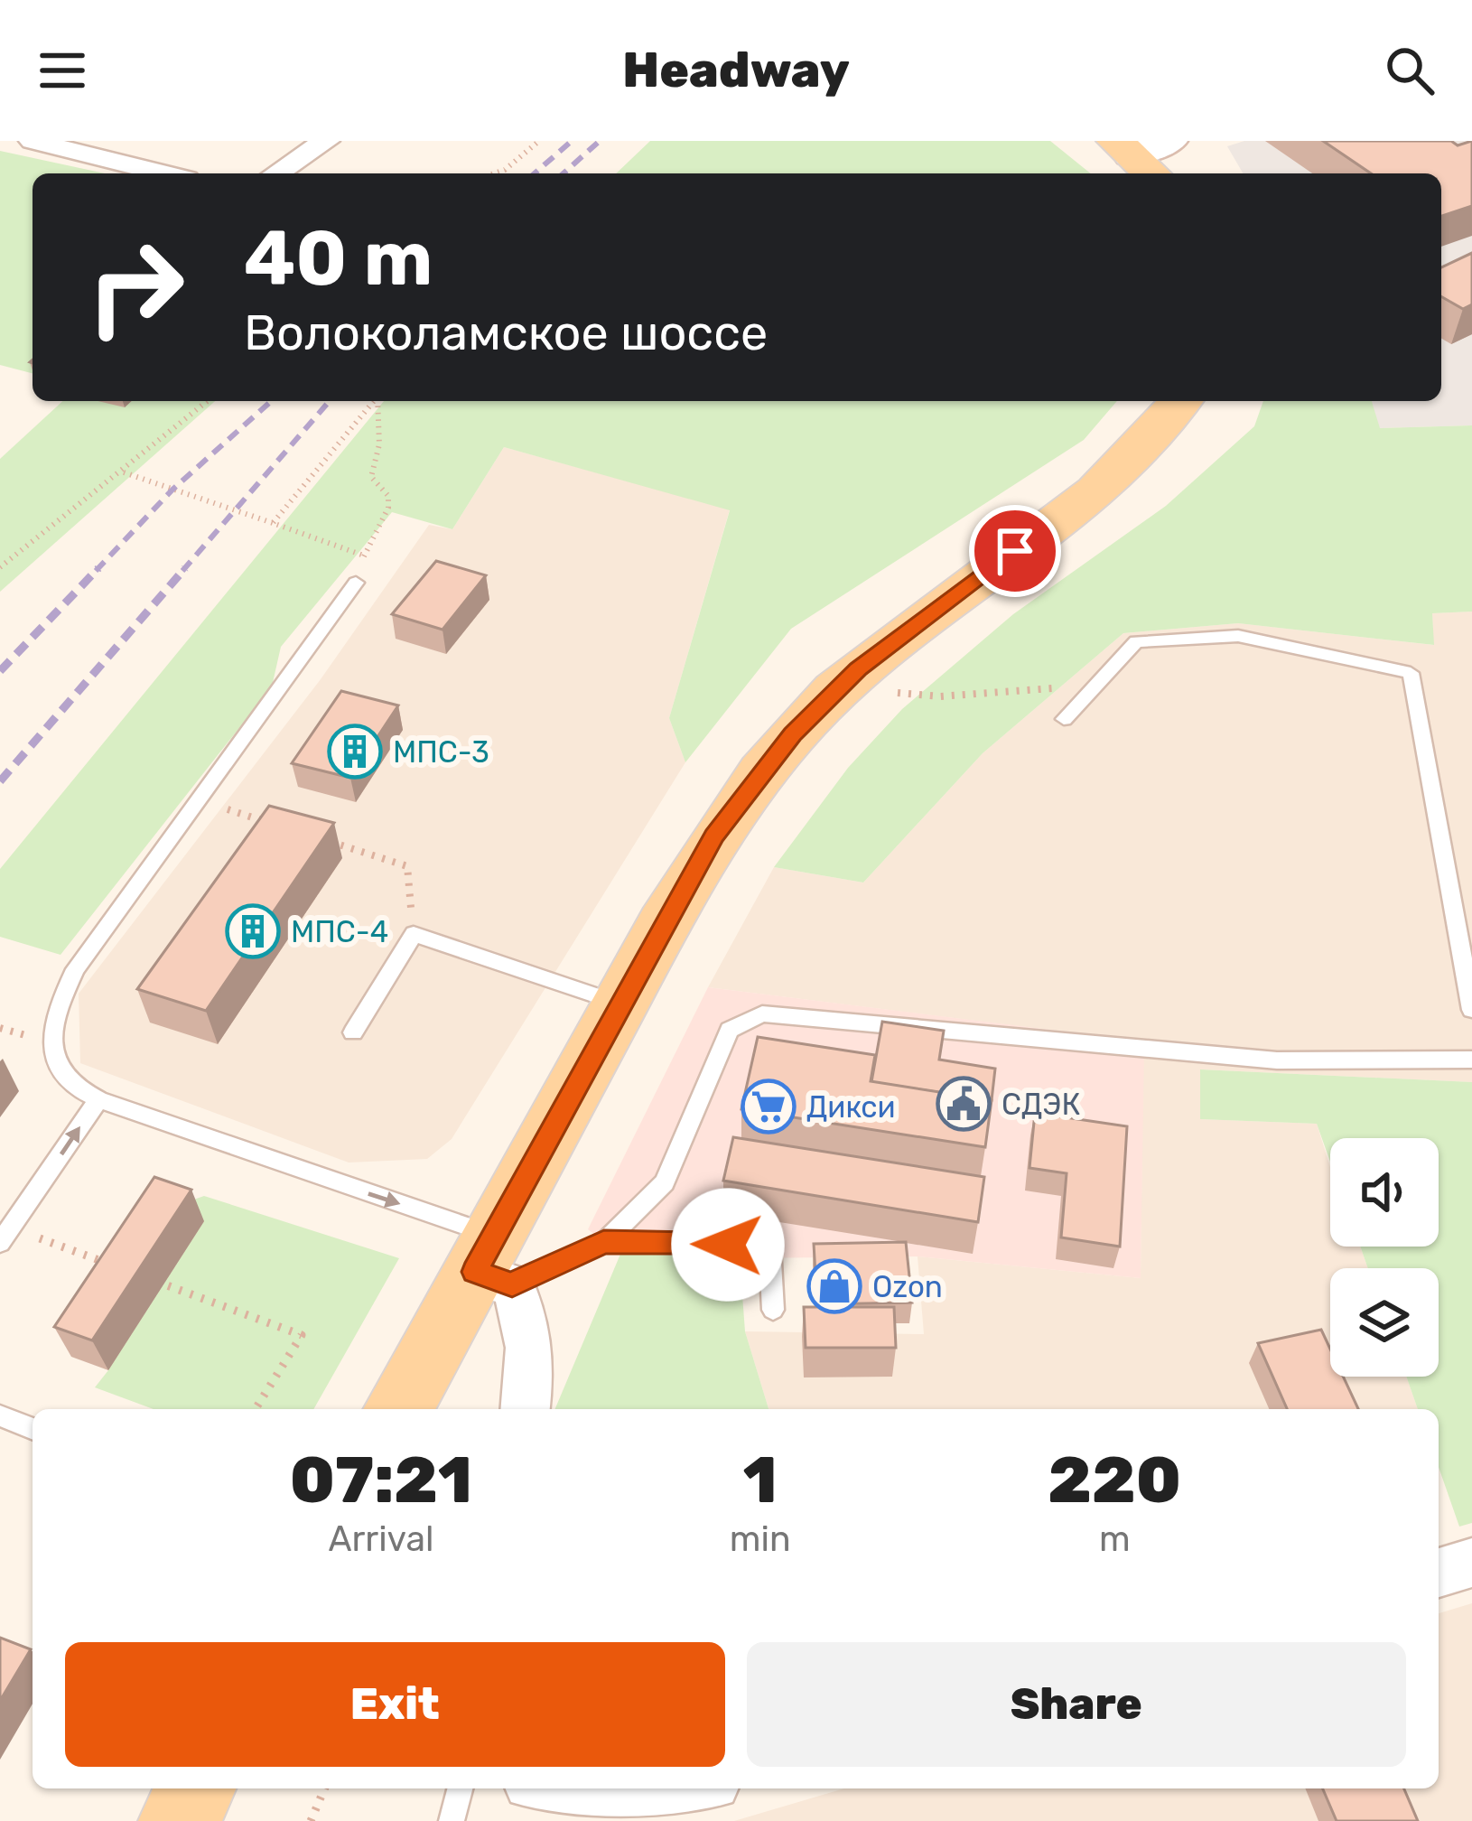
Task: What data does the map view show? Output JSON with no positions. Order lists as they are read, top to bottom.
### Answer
{
  "places": {
    "building": ["МПС-3", "МПС-4"],
    "public building": ["СДЭК"],
    "supermarket": ["Дикси"],
    "shop": ["Ozon"]
  },
  "page": {
    "header": "Headway",
    "turn": ["40 m", "Волоколамское шоссе"],
    "eta": [
      "07:21",
      "Arrival",
      "1",
      "min",
      "220",
      "m"
    ],
    "buttons": ["Exit", "Share"]
  }
}
